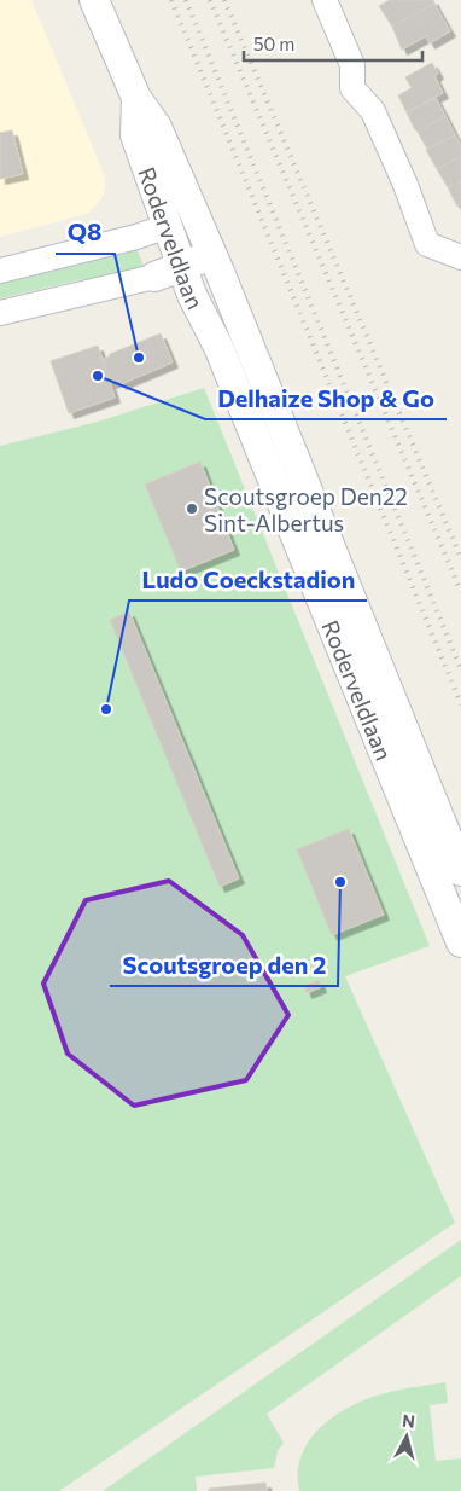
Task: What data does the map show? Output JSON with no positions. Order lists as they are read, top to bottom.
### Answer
{
  "streets": {
    "street": ["Roderveldlaan"]
  },
  "places": [
    "Q8",
    "Delhaize Shop & Go",
    "Scoutsgroep Den22 Sint-Albertus",
    "Ludo Coeckstadion",
    "Scoutsgroep den 2"
  ],
  "scale_bar": "50 m",
  "north": "top"
}
